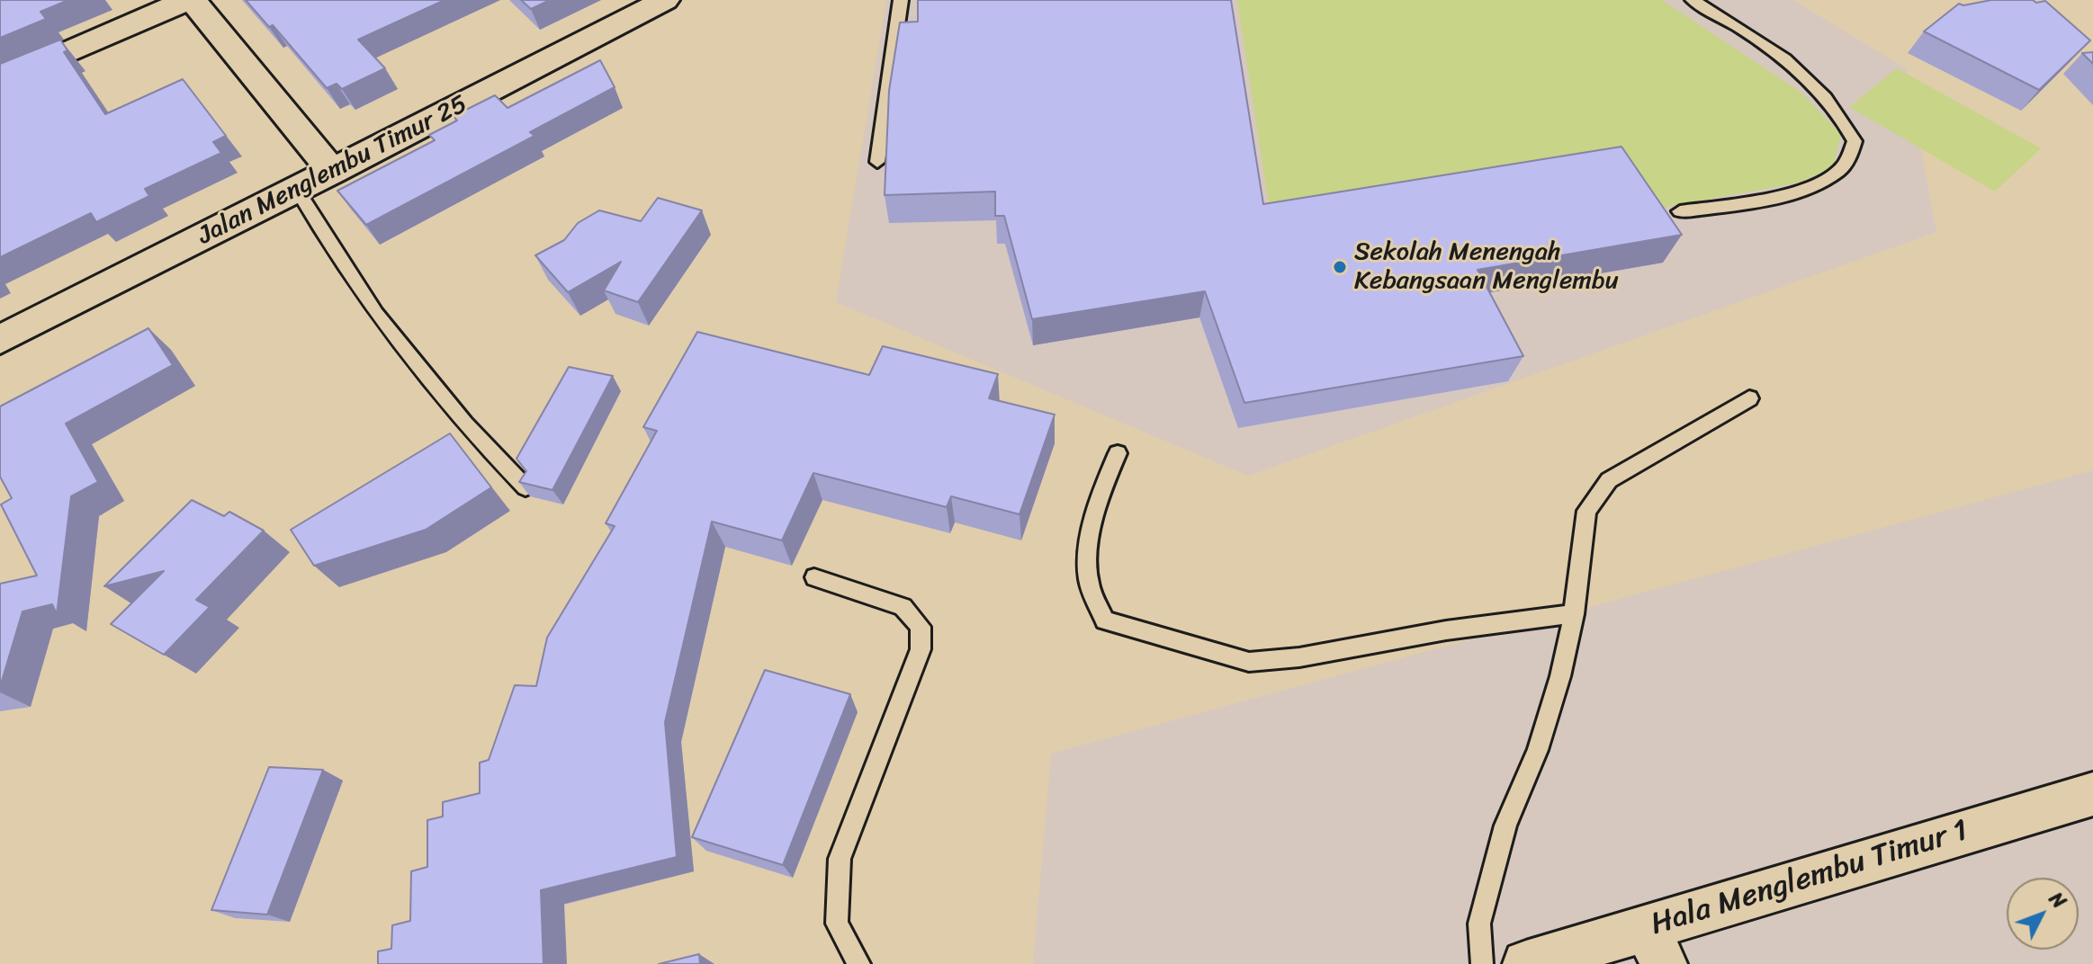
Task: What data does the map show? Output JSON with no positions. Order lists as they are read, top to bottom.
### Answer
{
  "streets": {
    "street": ["Jalan Menglembu Timur 25", "Hala Menglembu Timur 1"]
  },
  "places": ["Sekolah Menengah Kebangsaan Menglembu"],
  "north": "top right"
}
